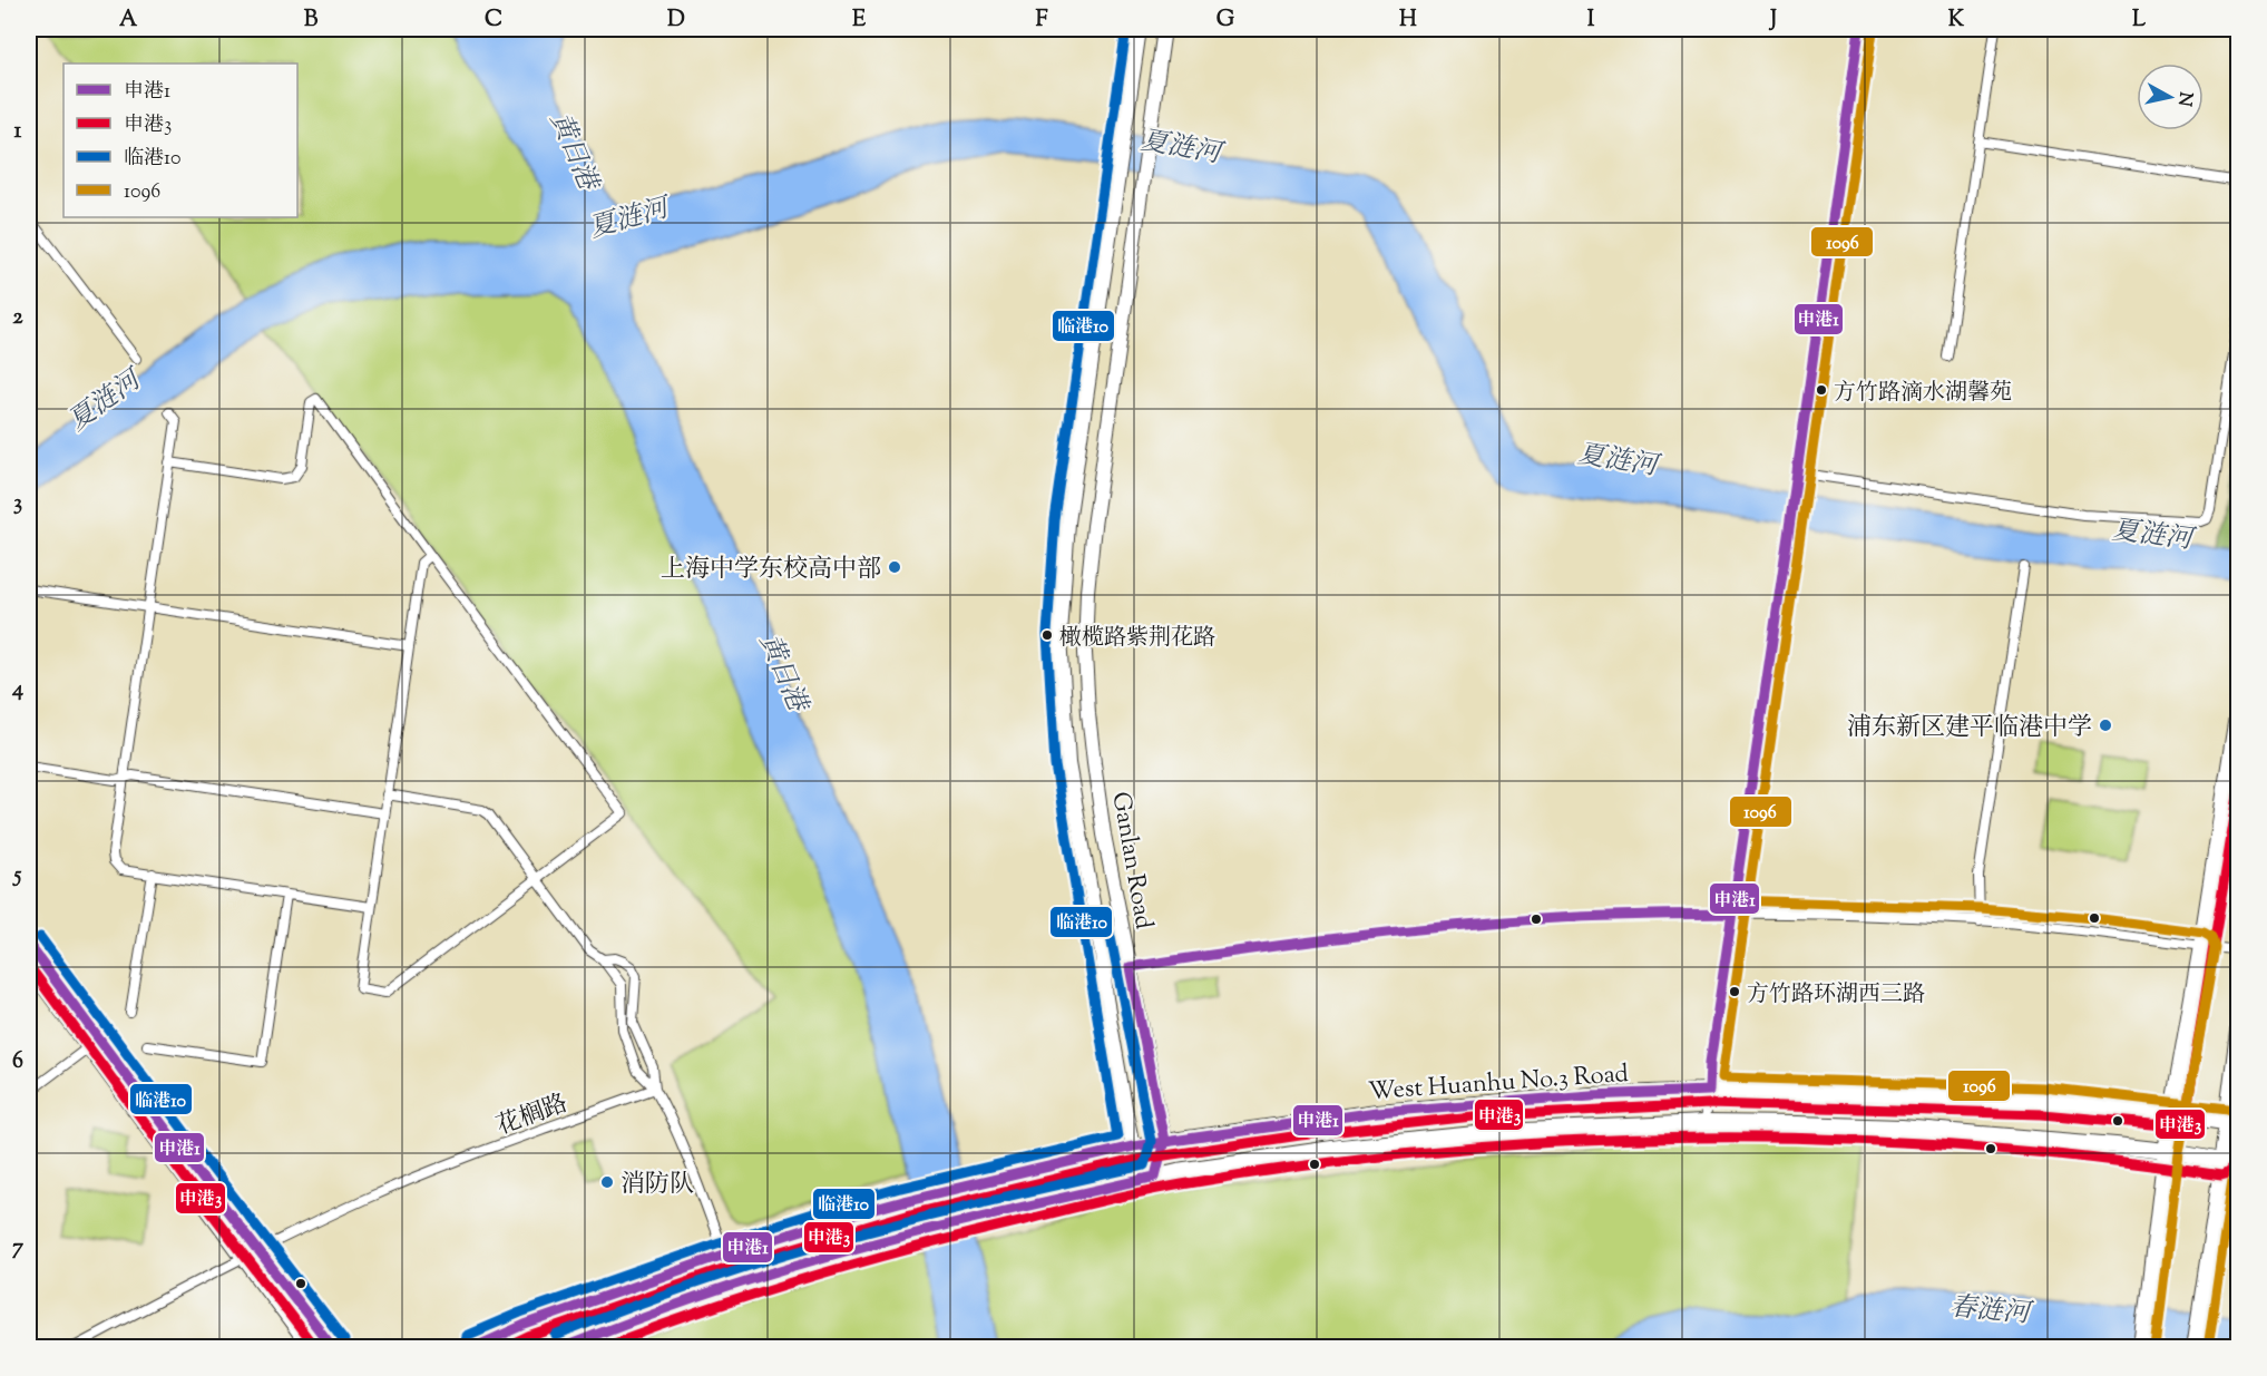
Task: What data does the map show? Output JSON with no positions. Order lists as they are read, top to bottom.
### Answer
{
  "streets": {
    "main road": ["Ganlan Road", "West Huanhu No.3 Road"],
    "street": ["花榈路"]
  },
  "crossings": [
    ["Ganlan Road", "West Huanhu No.3 Road"]
  ],
  "water": ["夏涟河", "黄日港", "春涟河"],
  "places": [
    "方竹路滴水湖馨苑",
    "上海中学东校高中部",
    "橄榄路紫荆花路",
    "浦东新区建平临港中学",
    "方竹路环湖西三路",
    "消防队"
  ],
  "lines": [
    "transit line 申港1",
    "transit line 临港10",
    "transit line 1096",
    "transit line 申港3"
  ],
  "legend": [
    "申港1",
    "申港3",
    "临港10",
    "1096"
  ],
  "north": "right",
  "grid": {
    "columns": [
      "A",
      "B",
      "C",
      "D",
      "E",
      "F",
      "G",
      "H",
      "I",
      "J",
      "K",
      "L"
    ],
    "rows": [
      "1",
      "2",
      "3",
      "4",
      "5",
      "6",
      "7"
    ]
  }
}
